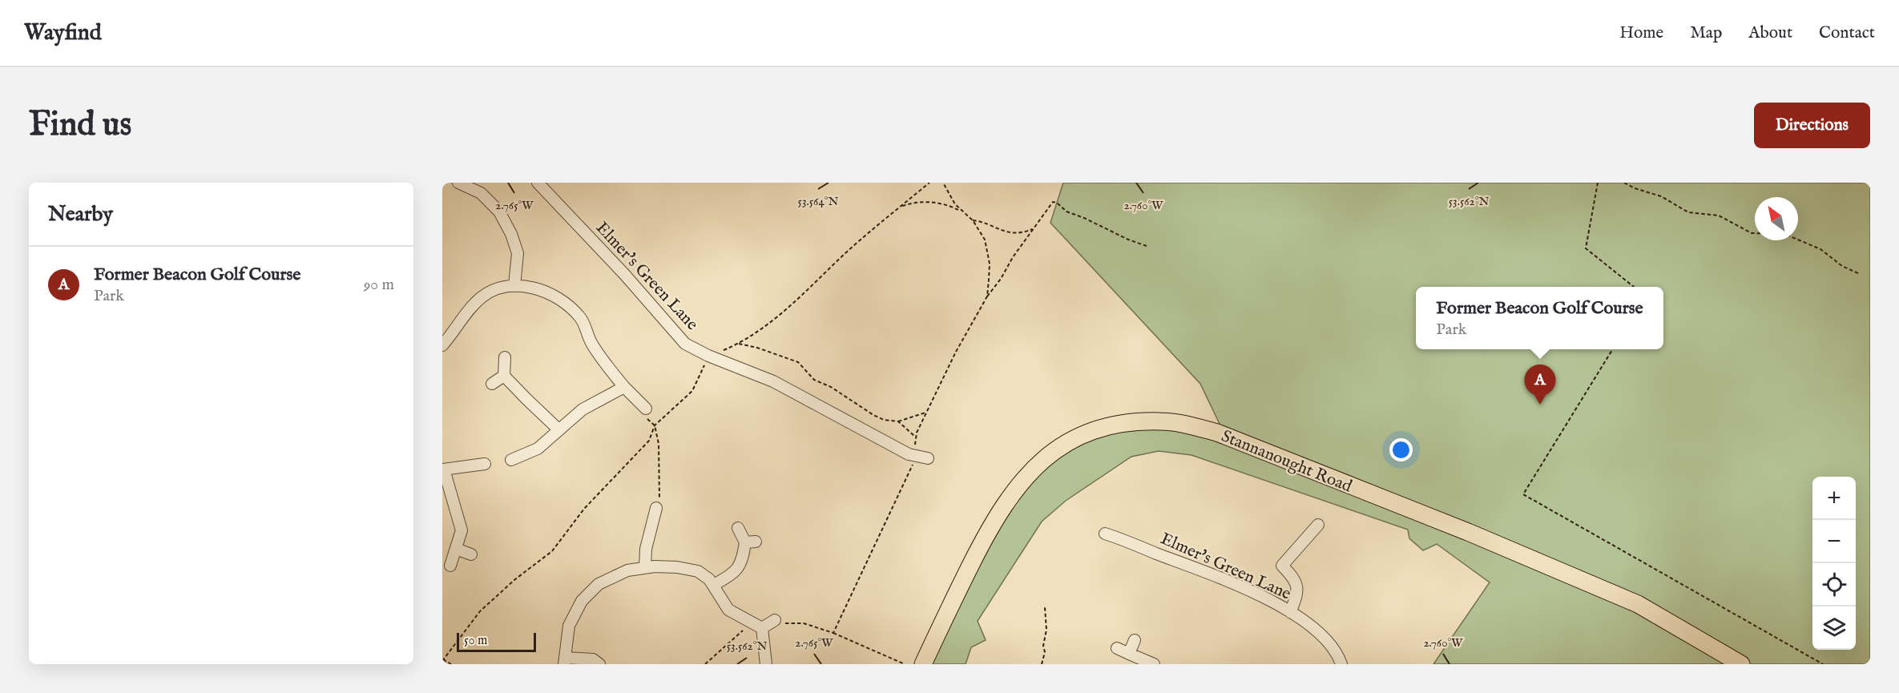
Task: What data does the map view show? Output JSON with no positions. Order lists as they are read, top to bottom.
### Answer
{
  "streets": {
    "main road": ["Stannanought Road"],
    "street": ["Elmer's Green Lane"]
  },
  "scale_bar": "50 m",
  "north": "top left",
  "page": {
    "header": "Wayfind",
    "nav": [
      "Home",
      "Map",
      "About",
      "Contact"
    ],
    "buttons": "Directions",
    "title": "Find us",
    "heading": "Nearby",
    "list": [
      {
        "mark": "A",
        "name": "Former Beacon Golf Course",
        "note": "Park",
        "value": "90 m"
      }
    ],
    "popup": ["Former Beacon Golf Course", "Park"],
    "pins": "A",
    "map_buttons": ["+", "−"],
    "scale": "50 m"
  },
  "coordinates": [
    "53.564°N",
    "53.562°N",
    "2.765°W",
    "2.760°W"
  ]
}
